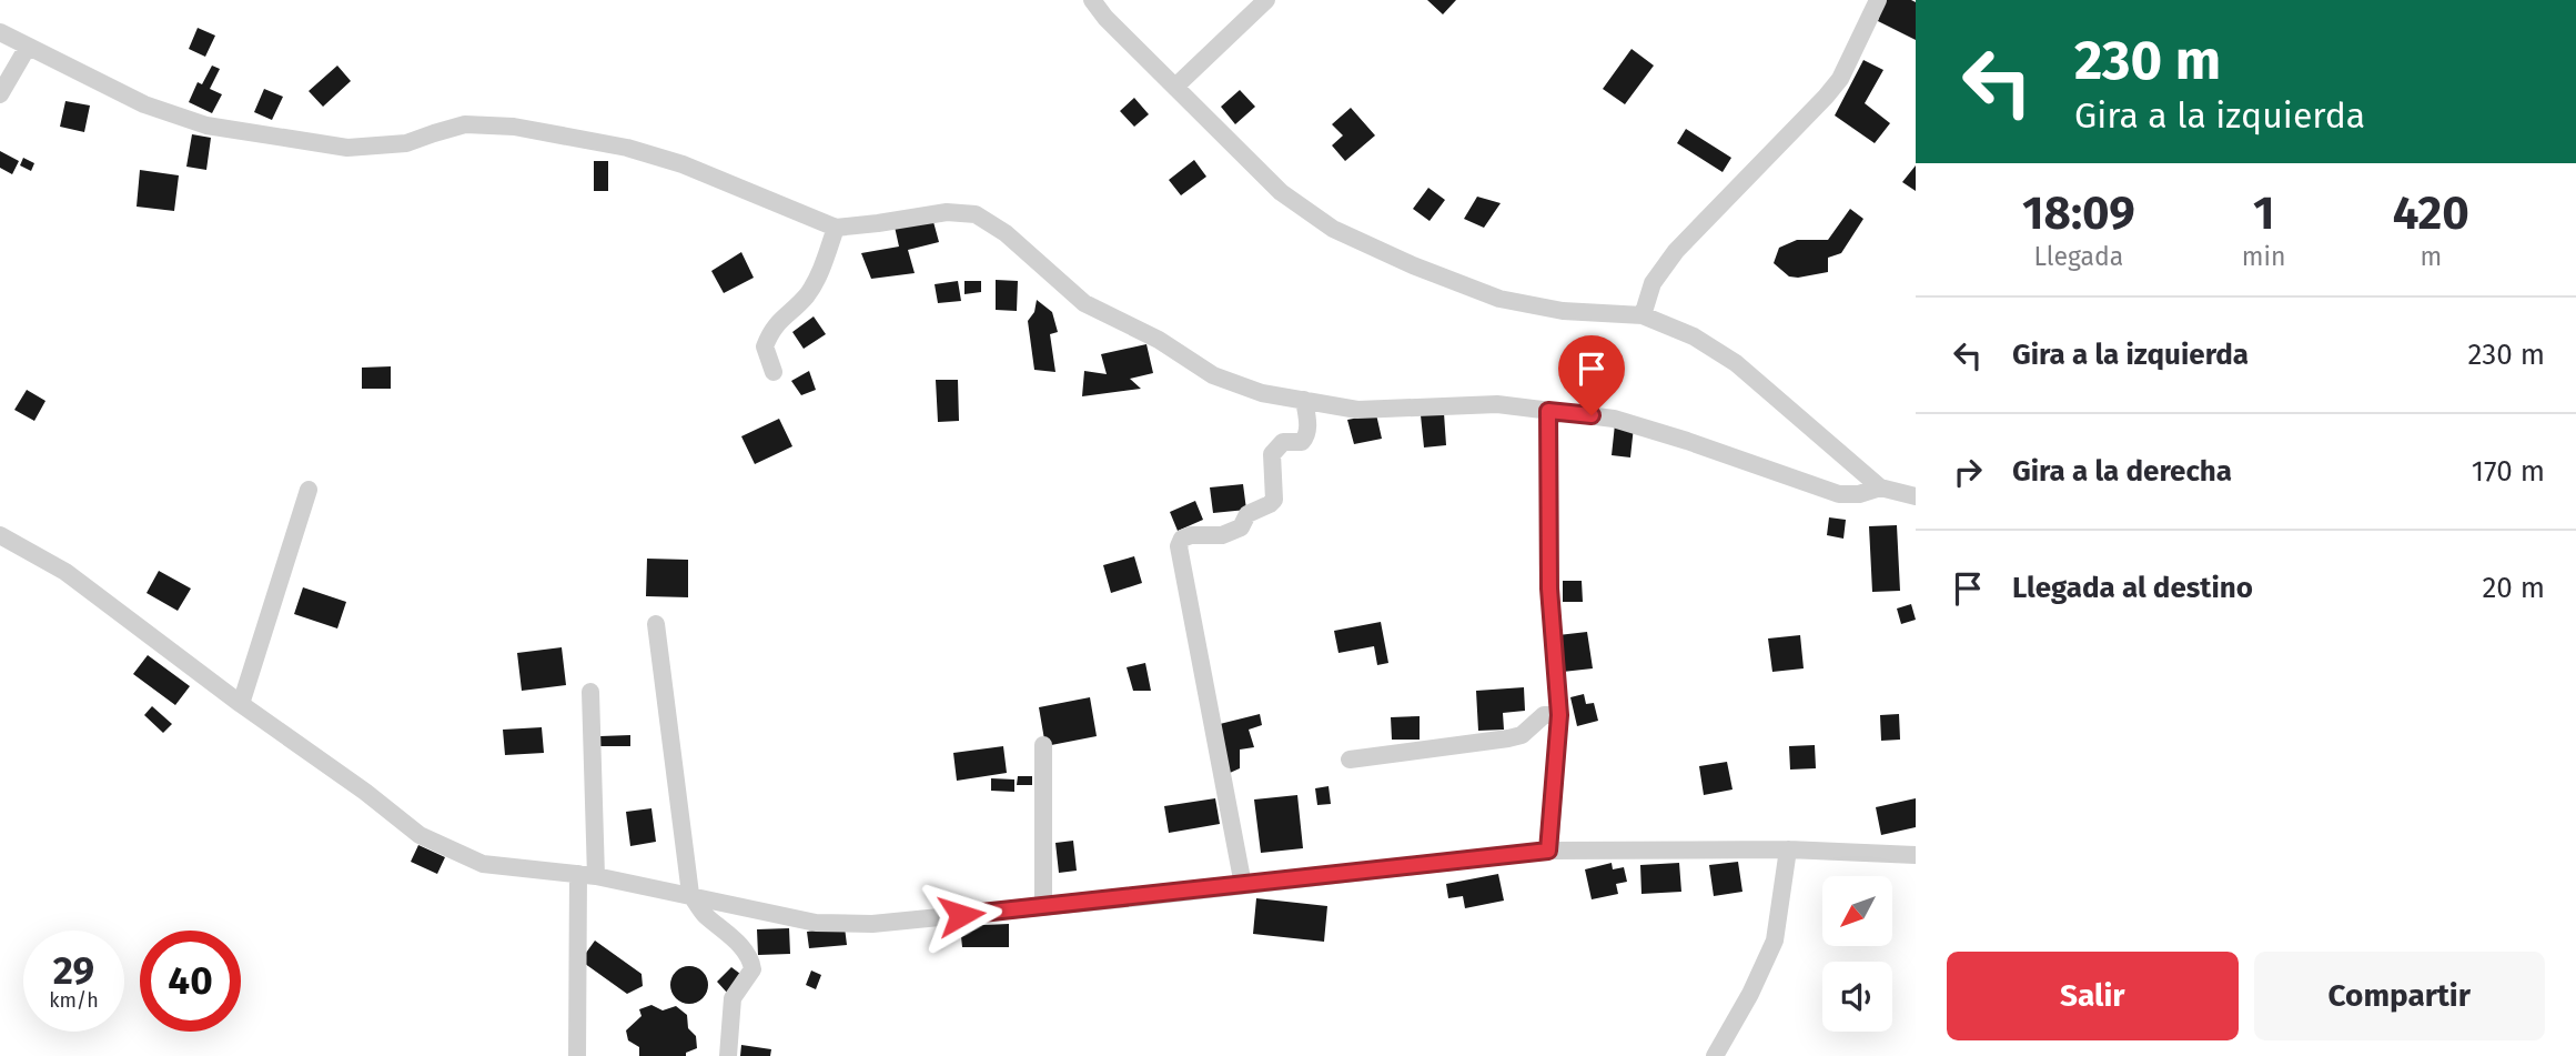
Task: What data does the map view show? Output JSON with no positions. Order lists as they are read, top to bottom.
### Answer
{
  "north": "bottom left",
  "page": {
    "turn": ["230 m", "Gira a la izquierda"],
    "eta": [
      "18:09",
      "Llegada",
      "1",
      "min",
      "420",
      "m"
    ],
    "list": [
      {
        "name": "Gira a la izquierda",
        "value": "230 m"
      },
      {
        "name": "Gira a la derecha",
        "value": "170 m"
      },
      {
        "name": "Llegada al destino",
        "value": "20 m"
      }
    ],
    "speed": "29 km/h",
    "limit": "40",
    "buttons": ["Salir", "Compartir"]
  }
}
